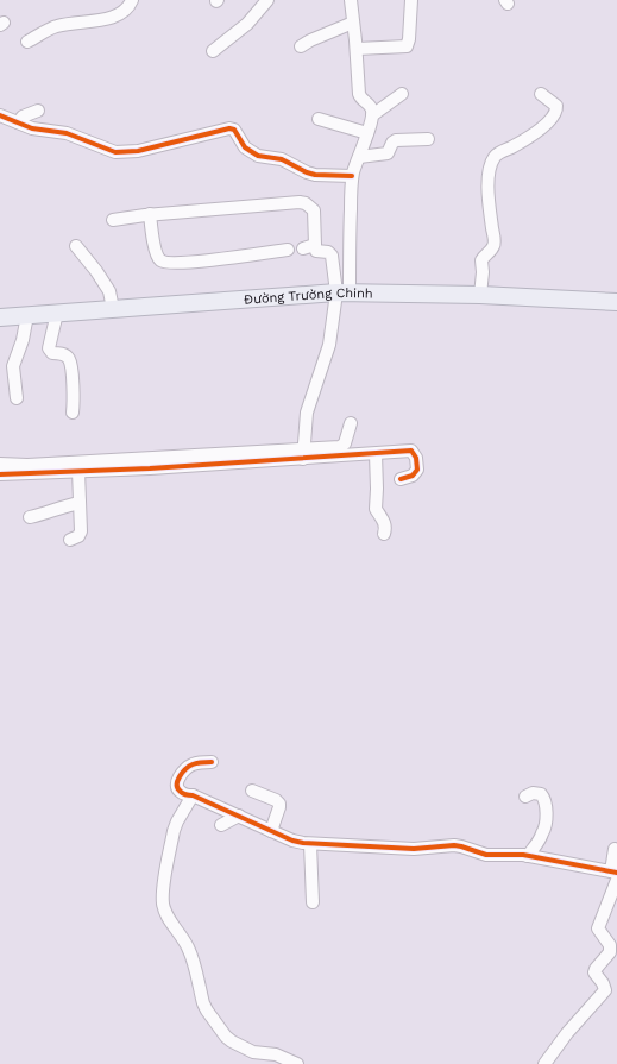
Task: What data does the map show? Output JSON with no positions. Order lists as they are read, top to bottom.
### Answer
{
  "streets": {
    "highway": ["Đường Trường Chinh"]
  }
}
